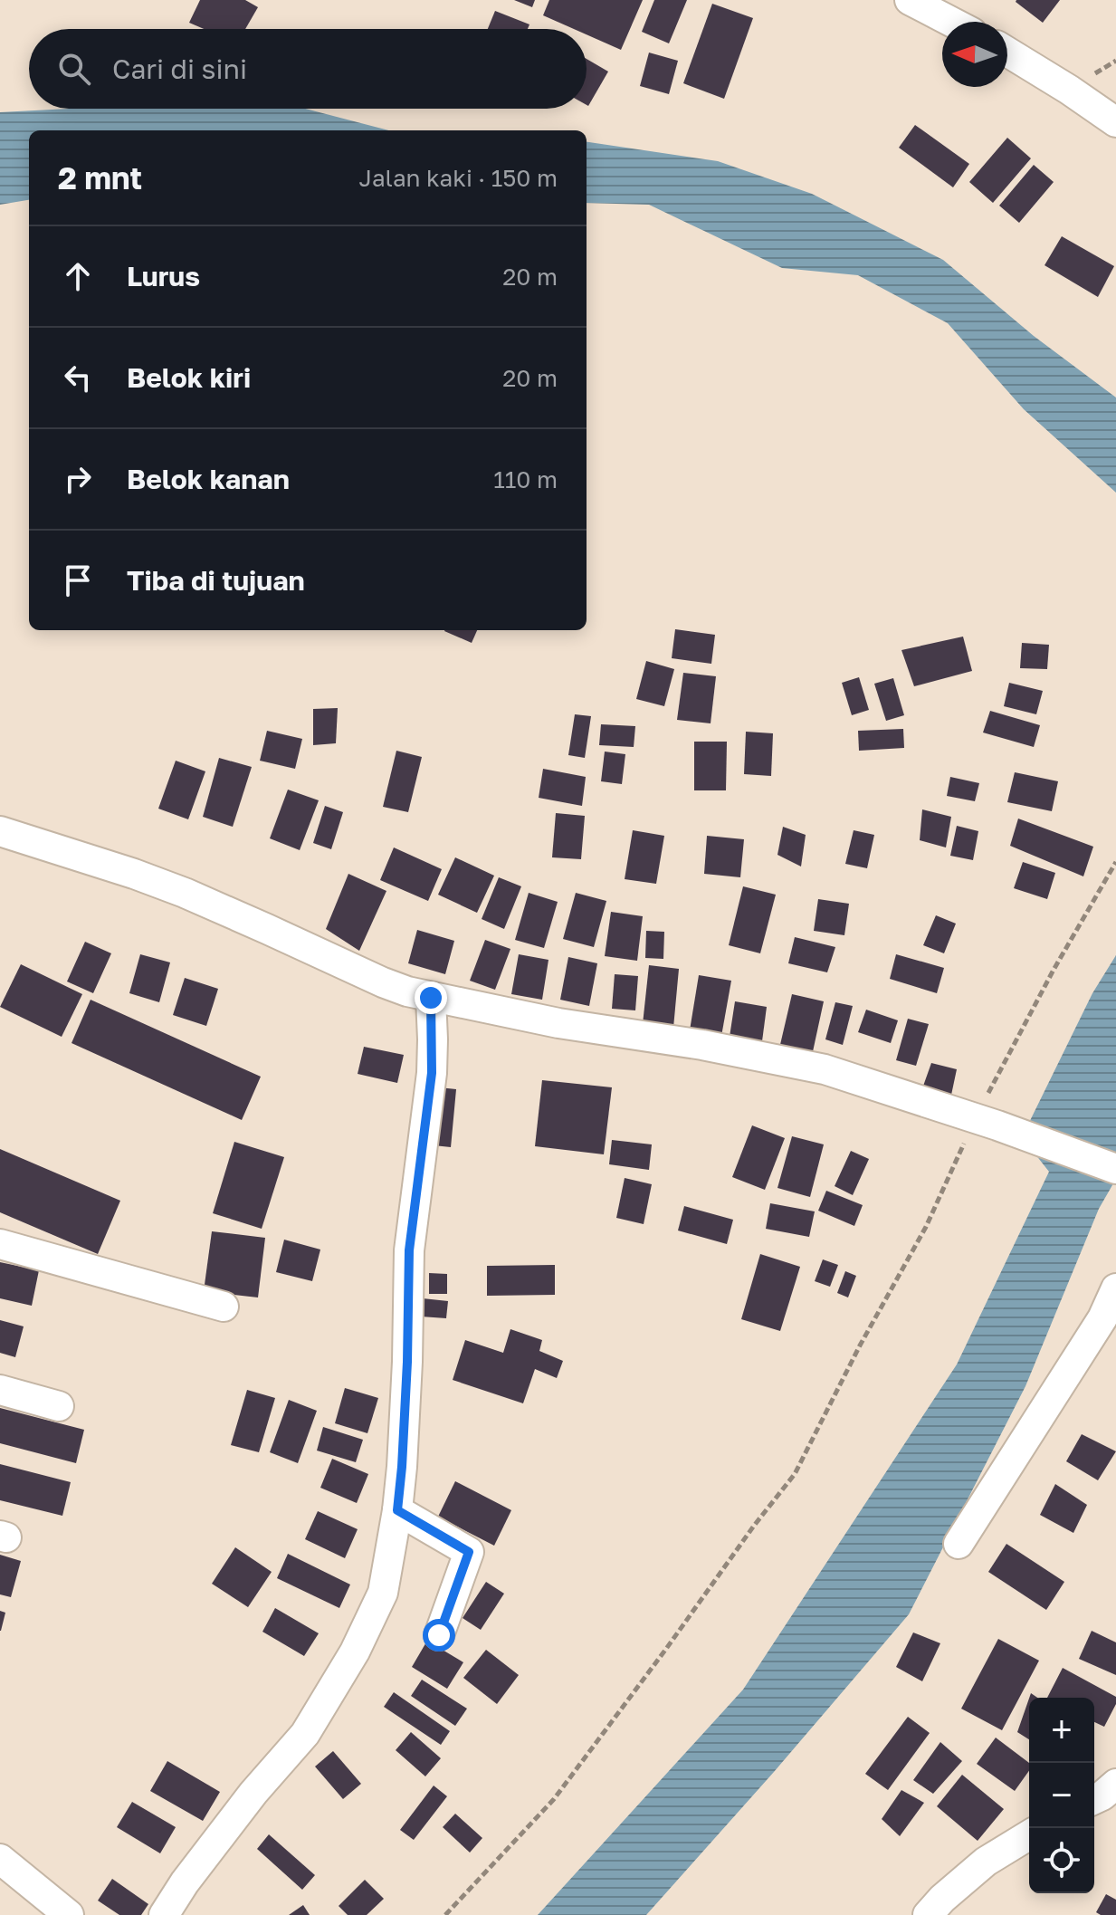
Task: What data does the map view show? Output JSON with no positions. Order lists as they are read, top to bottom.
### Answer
{
  "north": "left",
  "page": {
    "search": "Cari di sini",
    "heading": ["2 mnt", "Jalan kaki · 150 m"],
    "list": [
      ["Lurus", "20 m"],
      ["Belok kiri", "20 m"],
      ["Belok kanan", "110 m"],
      "Tiba di tujuan"
    ],
    "map_buttons": ["+", "−"]
  }
}
